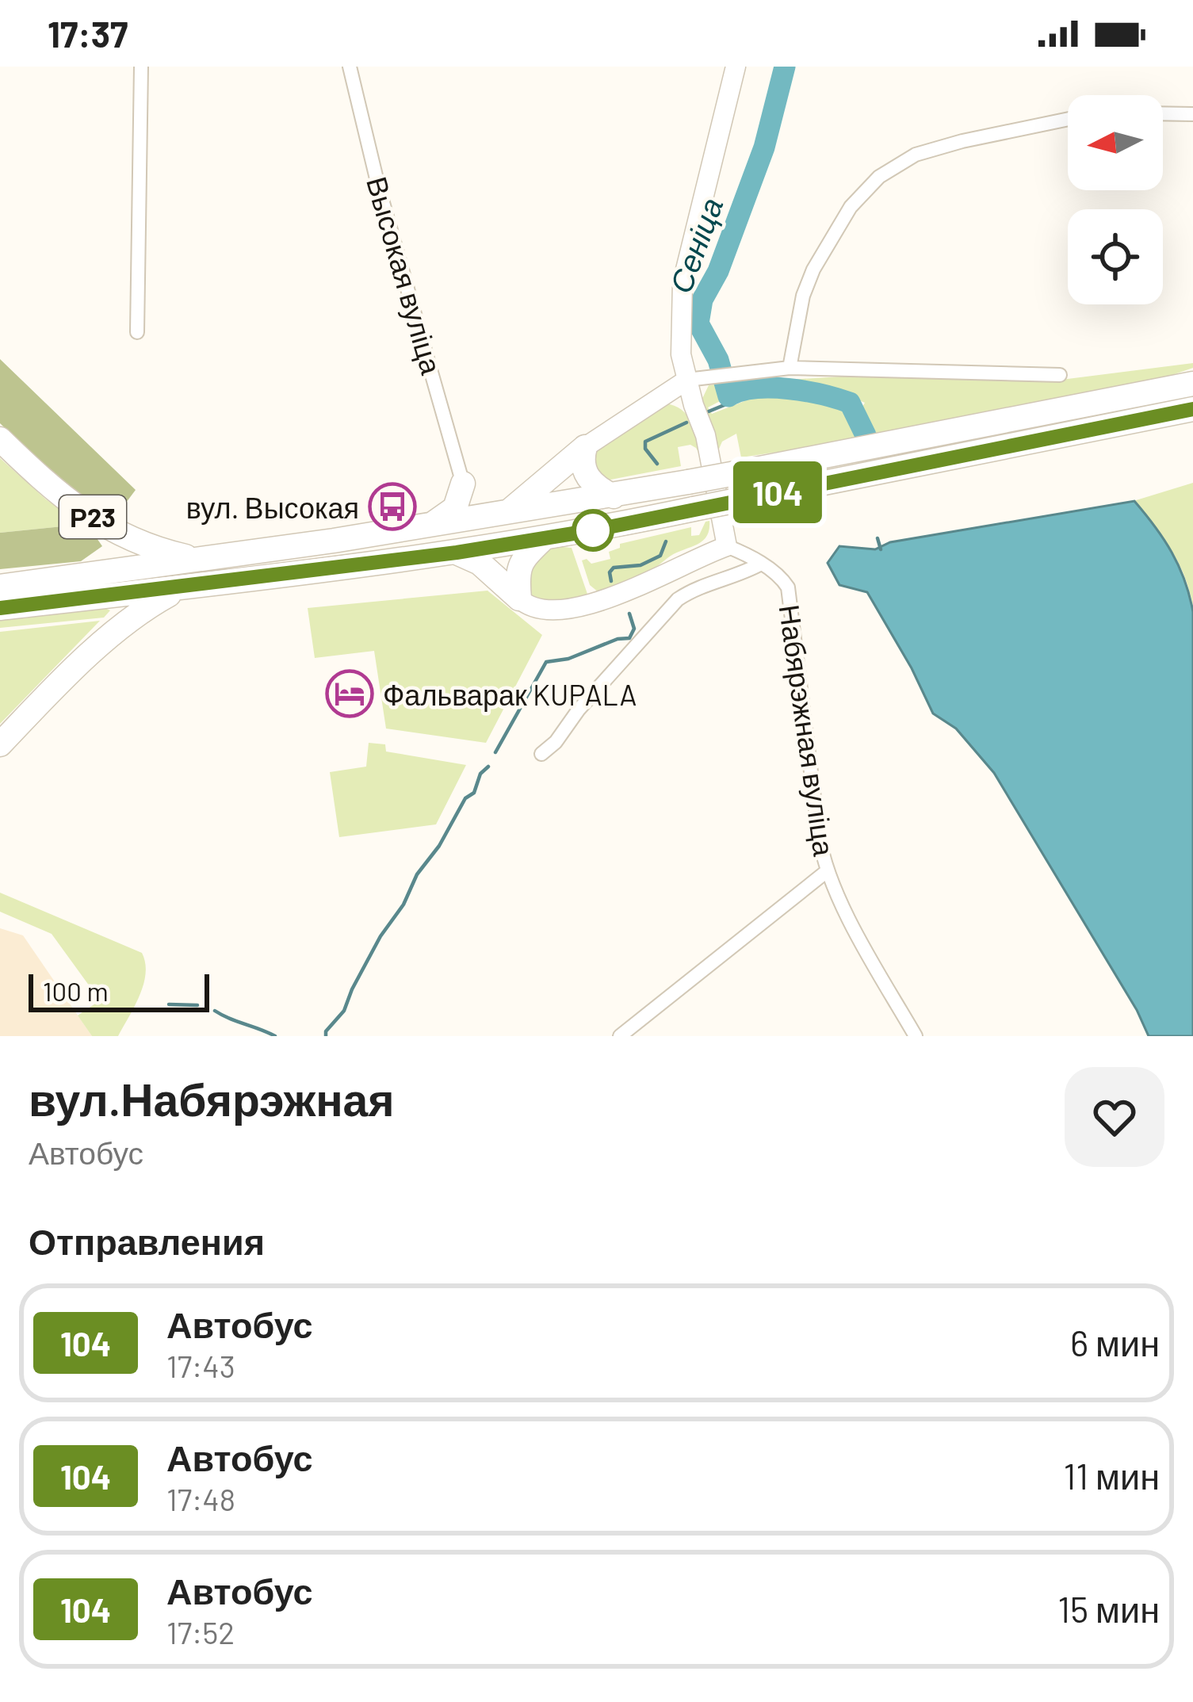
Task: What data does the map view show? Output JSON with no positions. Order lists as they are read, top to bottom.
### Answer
{
  "streets": {
    "highway": ["Р23"],
    "street": ["Высокая вуліца", "Набярэжная вуліца"]
  },
  "water": ["Сеніца"],
  "places": {
    "bus stop": ["вул. Высокая"],
    "hotel": ["Фальварак KUPALA"]
  },
  "lines": ["bus line 104"],
  "scale_bar": "100 m",
  "north": "left",
  "page": {
    "status": "17:37",
    "on_map": "104",
    "scale": "100 m",
    "heading": [
      ["вул.Набярэжная", "Автобус"],
      "Отправления"
    ],
    "list": [
      {
        "mark": "104",
        "name": "Автобус",
        "note": "17:43",
        "value": "6 мин"
      },
      {
        "mark": "104",
        "name": "Автобус",
        "note": "17:48",
        "value": "11 мин"
      },
      {
        "mark": "104",
        "name": "Автобус",
        "note": "17:52",
        "value": "15 мин"
      }
    ]
  }
}
